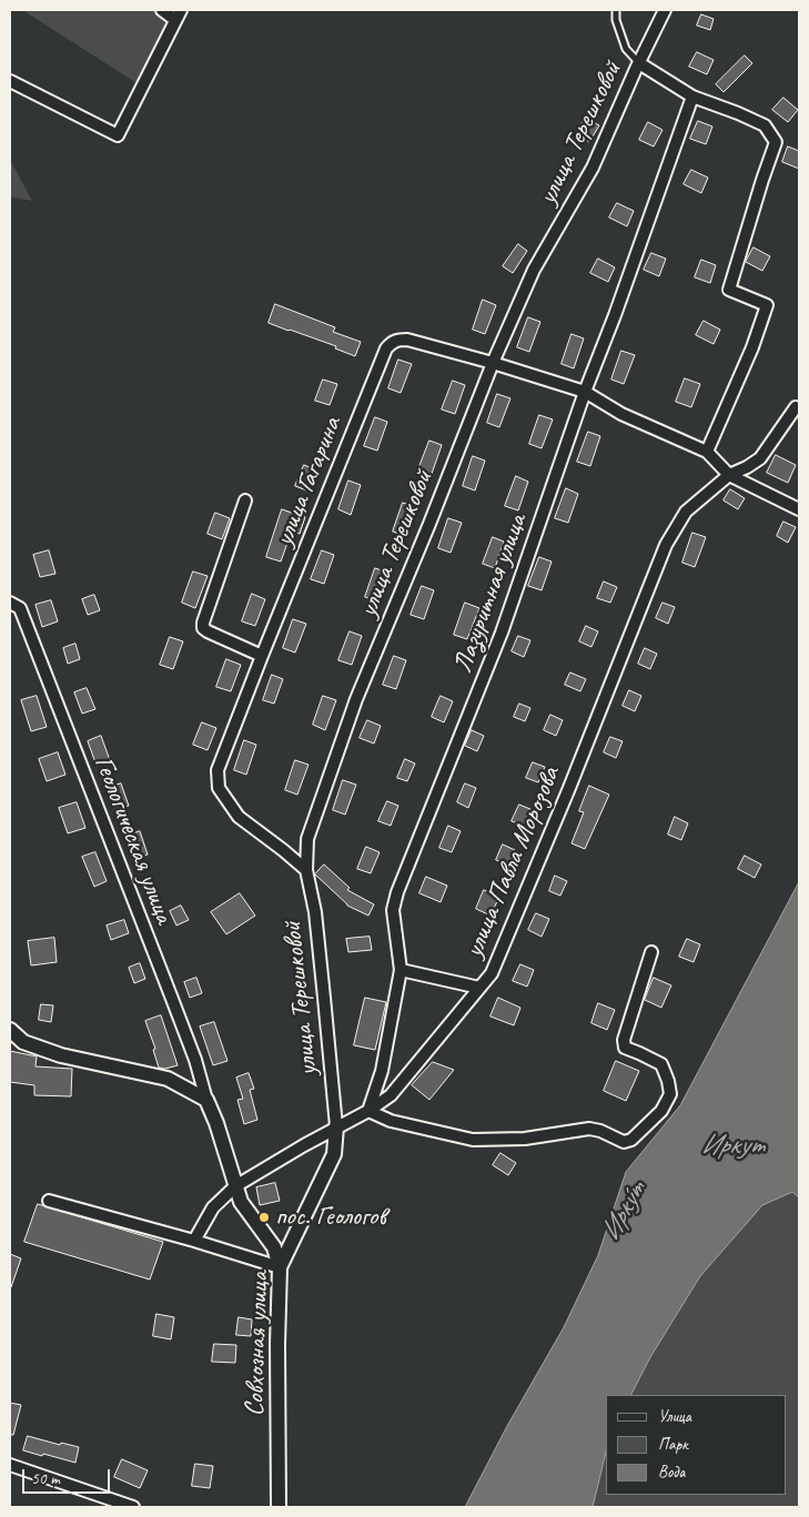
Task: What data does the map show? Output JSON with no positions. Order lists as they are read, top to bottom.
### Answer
{
  "streets": {
    "street": [
      "улица Терешковой",
      "улица Гагарина",
      "Лазуритная улица",
      "Геологическая улица",
      "улица Павла Морозова",
      "Совхозная улица"
    ]
  },
  "crossings": [
    ["улица Терешковой", "улица Гагарина"],
    ["улица Терешковой", "улица Павла Морозова"],
    ["улица Терешковой", "Совхозная улица"],
    ["Лазуритная улица", "улица Павла Морозова"],
    ["улица Павла Морозова", "Совхозная улица"]
  ],
  "water": ["Иркут", "Ирку́т"],
  "places": ["пос. Геологов"],
  "legend": ["Улица", "Парк", "Вода"],
  "scale_bar": "50 m"
}
